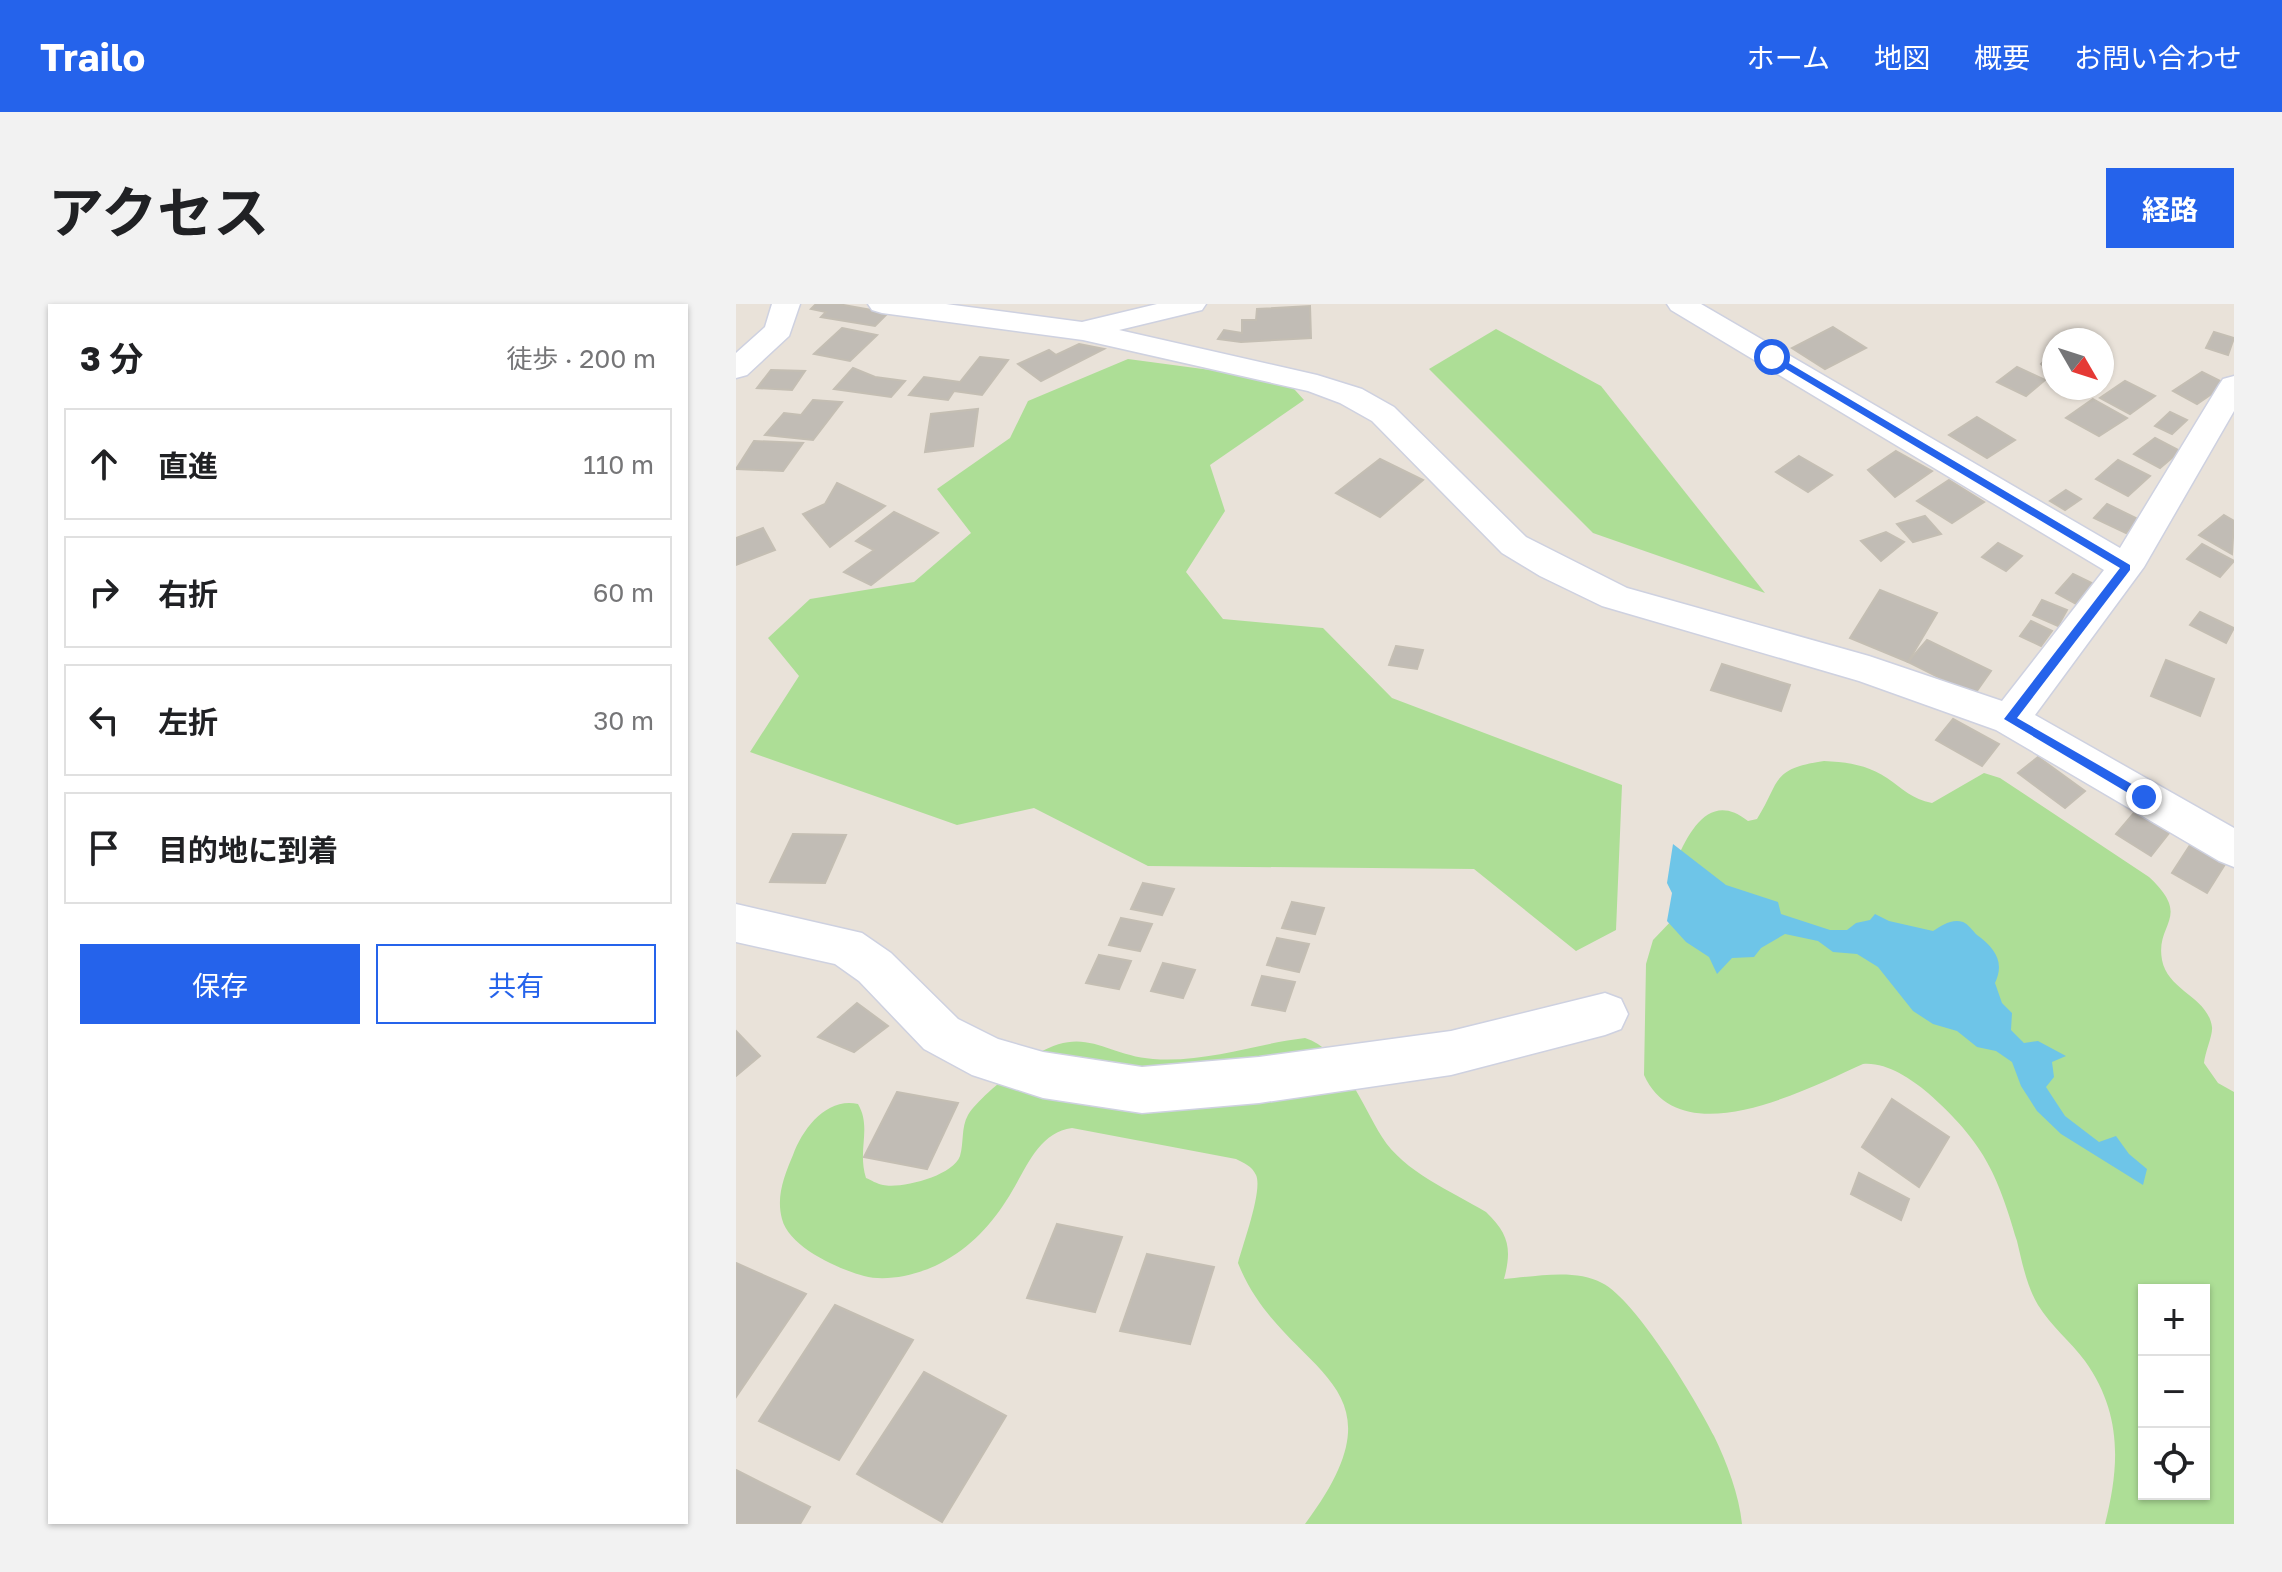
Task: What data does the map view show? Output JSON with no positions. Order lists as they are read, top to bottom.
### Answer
{
  "north": "bottom right",
  "page": {
    "header": "Trailo",
    "nav": [
      "ホーム",
      "地図",
      "概要",
      "お問い合わせ"
    ],
    "title": "アクセス",
    "buttons": [
      "経路",
      ["保存", "共有"]
    ],
    "heading": ["3 分", "徒歩 · 200 m"],
    "list": [
      ["直進", "110 m"],
      ["右折", "60 m"],
      ["左折", "30 m"],
      "目的地に到着"
    ],
    "map_buttons": ["+", "−"]
  }
}
